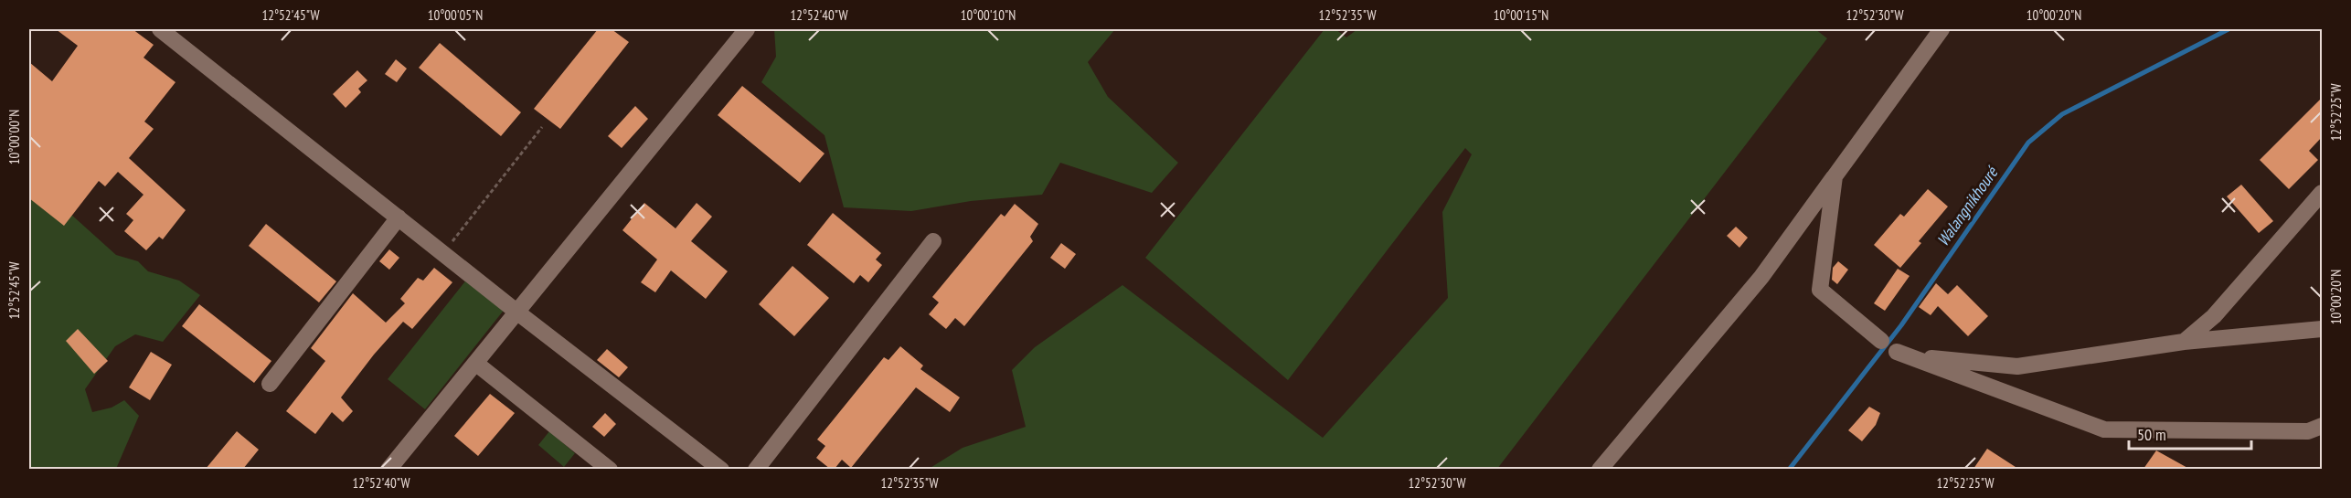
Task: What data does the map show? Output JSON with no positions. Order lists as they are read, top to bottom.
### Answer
{
  "water": ["Walangnikhouré"],
  "scale_bar": "50 m",
  "coordinates": [
    "12°52'45\"W",
    "10°00'05\"N",
    "12°52'40\"W",
    "10°00'10\"N",
    "12°52'35\"W",
    "10°00'15\"N",
    "12°52'30\"W",
    "10°00'20\"N",
    "12°52'25\"W",
    "10°00'00\"N"
  ]
}
